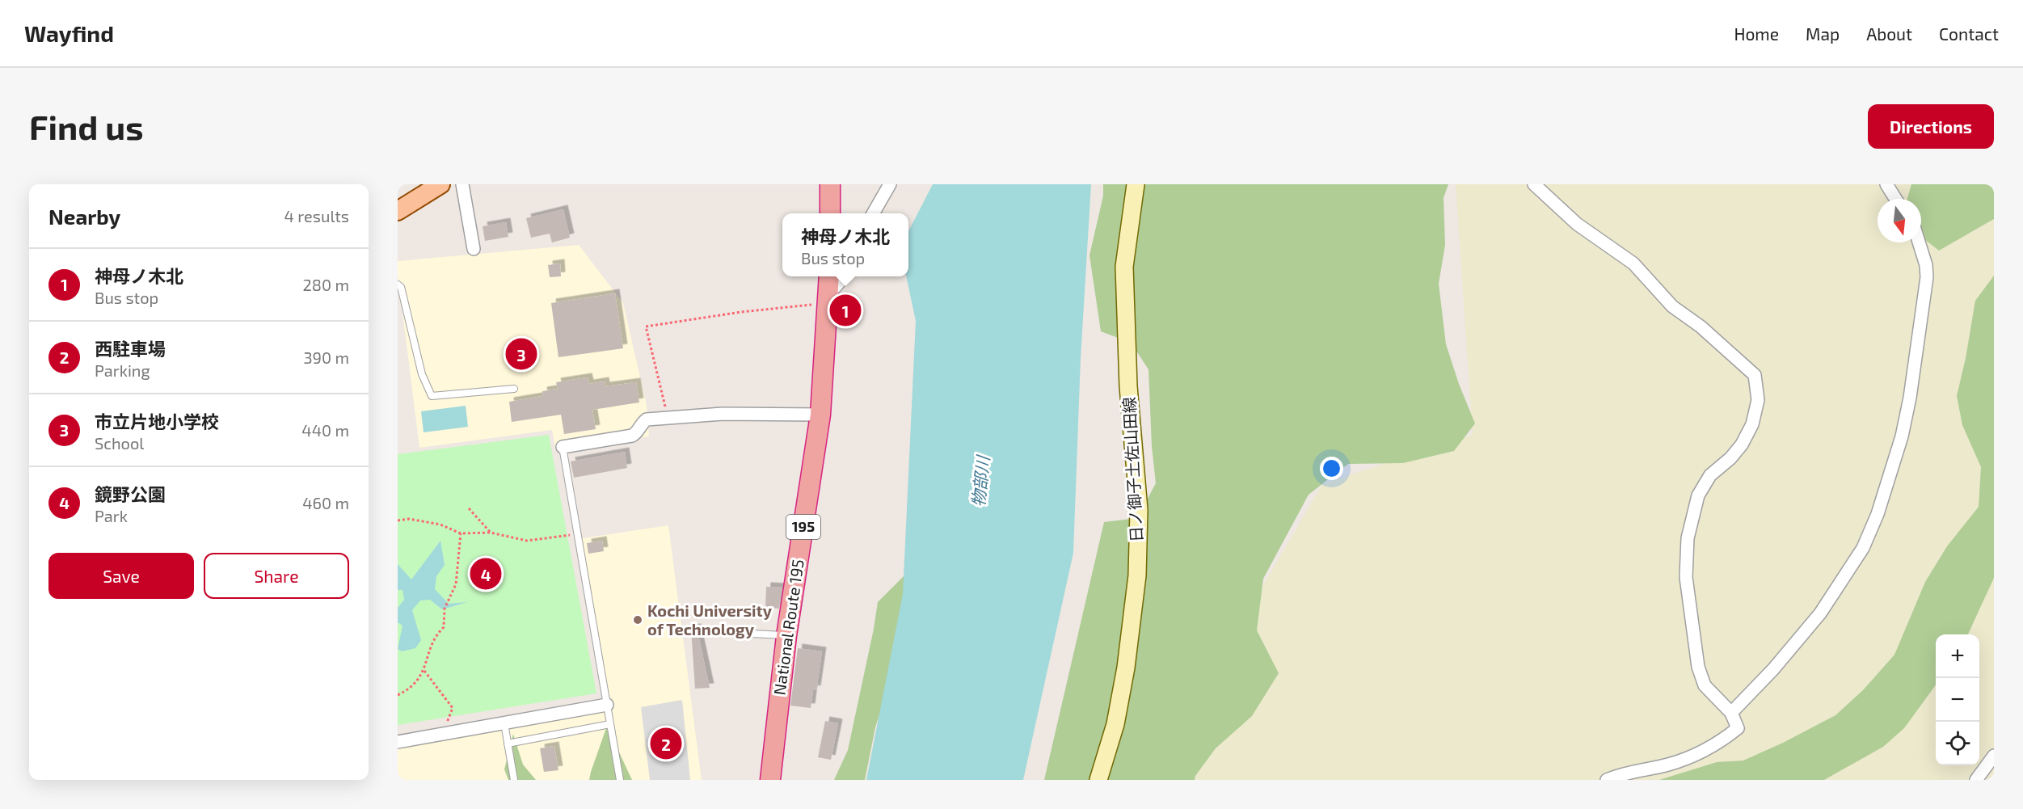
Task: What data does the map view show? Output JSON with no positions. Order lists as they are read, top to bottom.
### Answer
{
  "streets": {
    "highway": ["195", "National Route 195"],
    "main road": ["日ノ御子土佐山田線"]
  },
  "water": ["物部川"],
  "places": ["Kochi University of Technology"],
  "north": "bottom",
  "page": {
    "header": "Wayfind",
    "nav": [
      "Home",
      "Map",
      "About",
      "Contact"
    ],
    "buttons": [
      "Directions",
      ["Save", "Share"]
    ],
    "title": "Find us",
    "heading": ["Nearby", "4 results"],
    "popup": ["神母ノ木北", "Bus stop"],
    "list": [
      {
        "mark": "1",
        "name": "神母ノ木北",
        "note": "Bus stop",
        "value": "280 m"
      },
      {
        "mark": "2",
        "name": "西駐車場",
        "note": "Parking",
        "value": "390 m"
      },
      {
        "mark": "3",
        "name": "市立片地小学校",
        "note": "School",
        "value": "440 m"
      },
      {
        "mark": "4",
        "name": "鏡野公園",
        "note": "Park",
        "value": "460 m"
      }
    ],
    "pins": [
      "1",
      "3",
      "4",
      "2"
    ],
    "map_buttons": ["+", "−"]
  }
}
